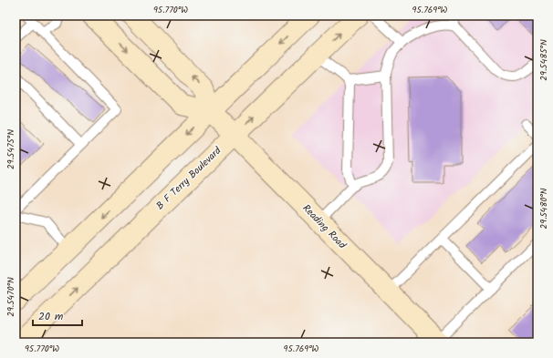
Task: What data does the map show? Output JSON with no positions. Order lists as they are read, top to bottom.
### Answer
{
  "streets": {
    "main road": ["B F Terry Boulevard", "Reading Road"]
  },
  "crossings": [
    ["B F Terry Boulevard", "Reading Road"]
  ],
  "scale_bar": "20 m",
  "coordinates": [
    "95.770°W",
    "95.769°W",
    "29.5485°N",
    "29.5475°N",
    "29.5480°N",
    "29.5470°N"
  ]
}
